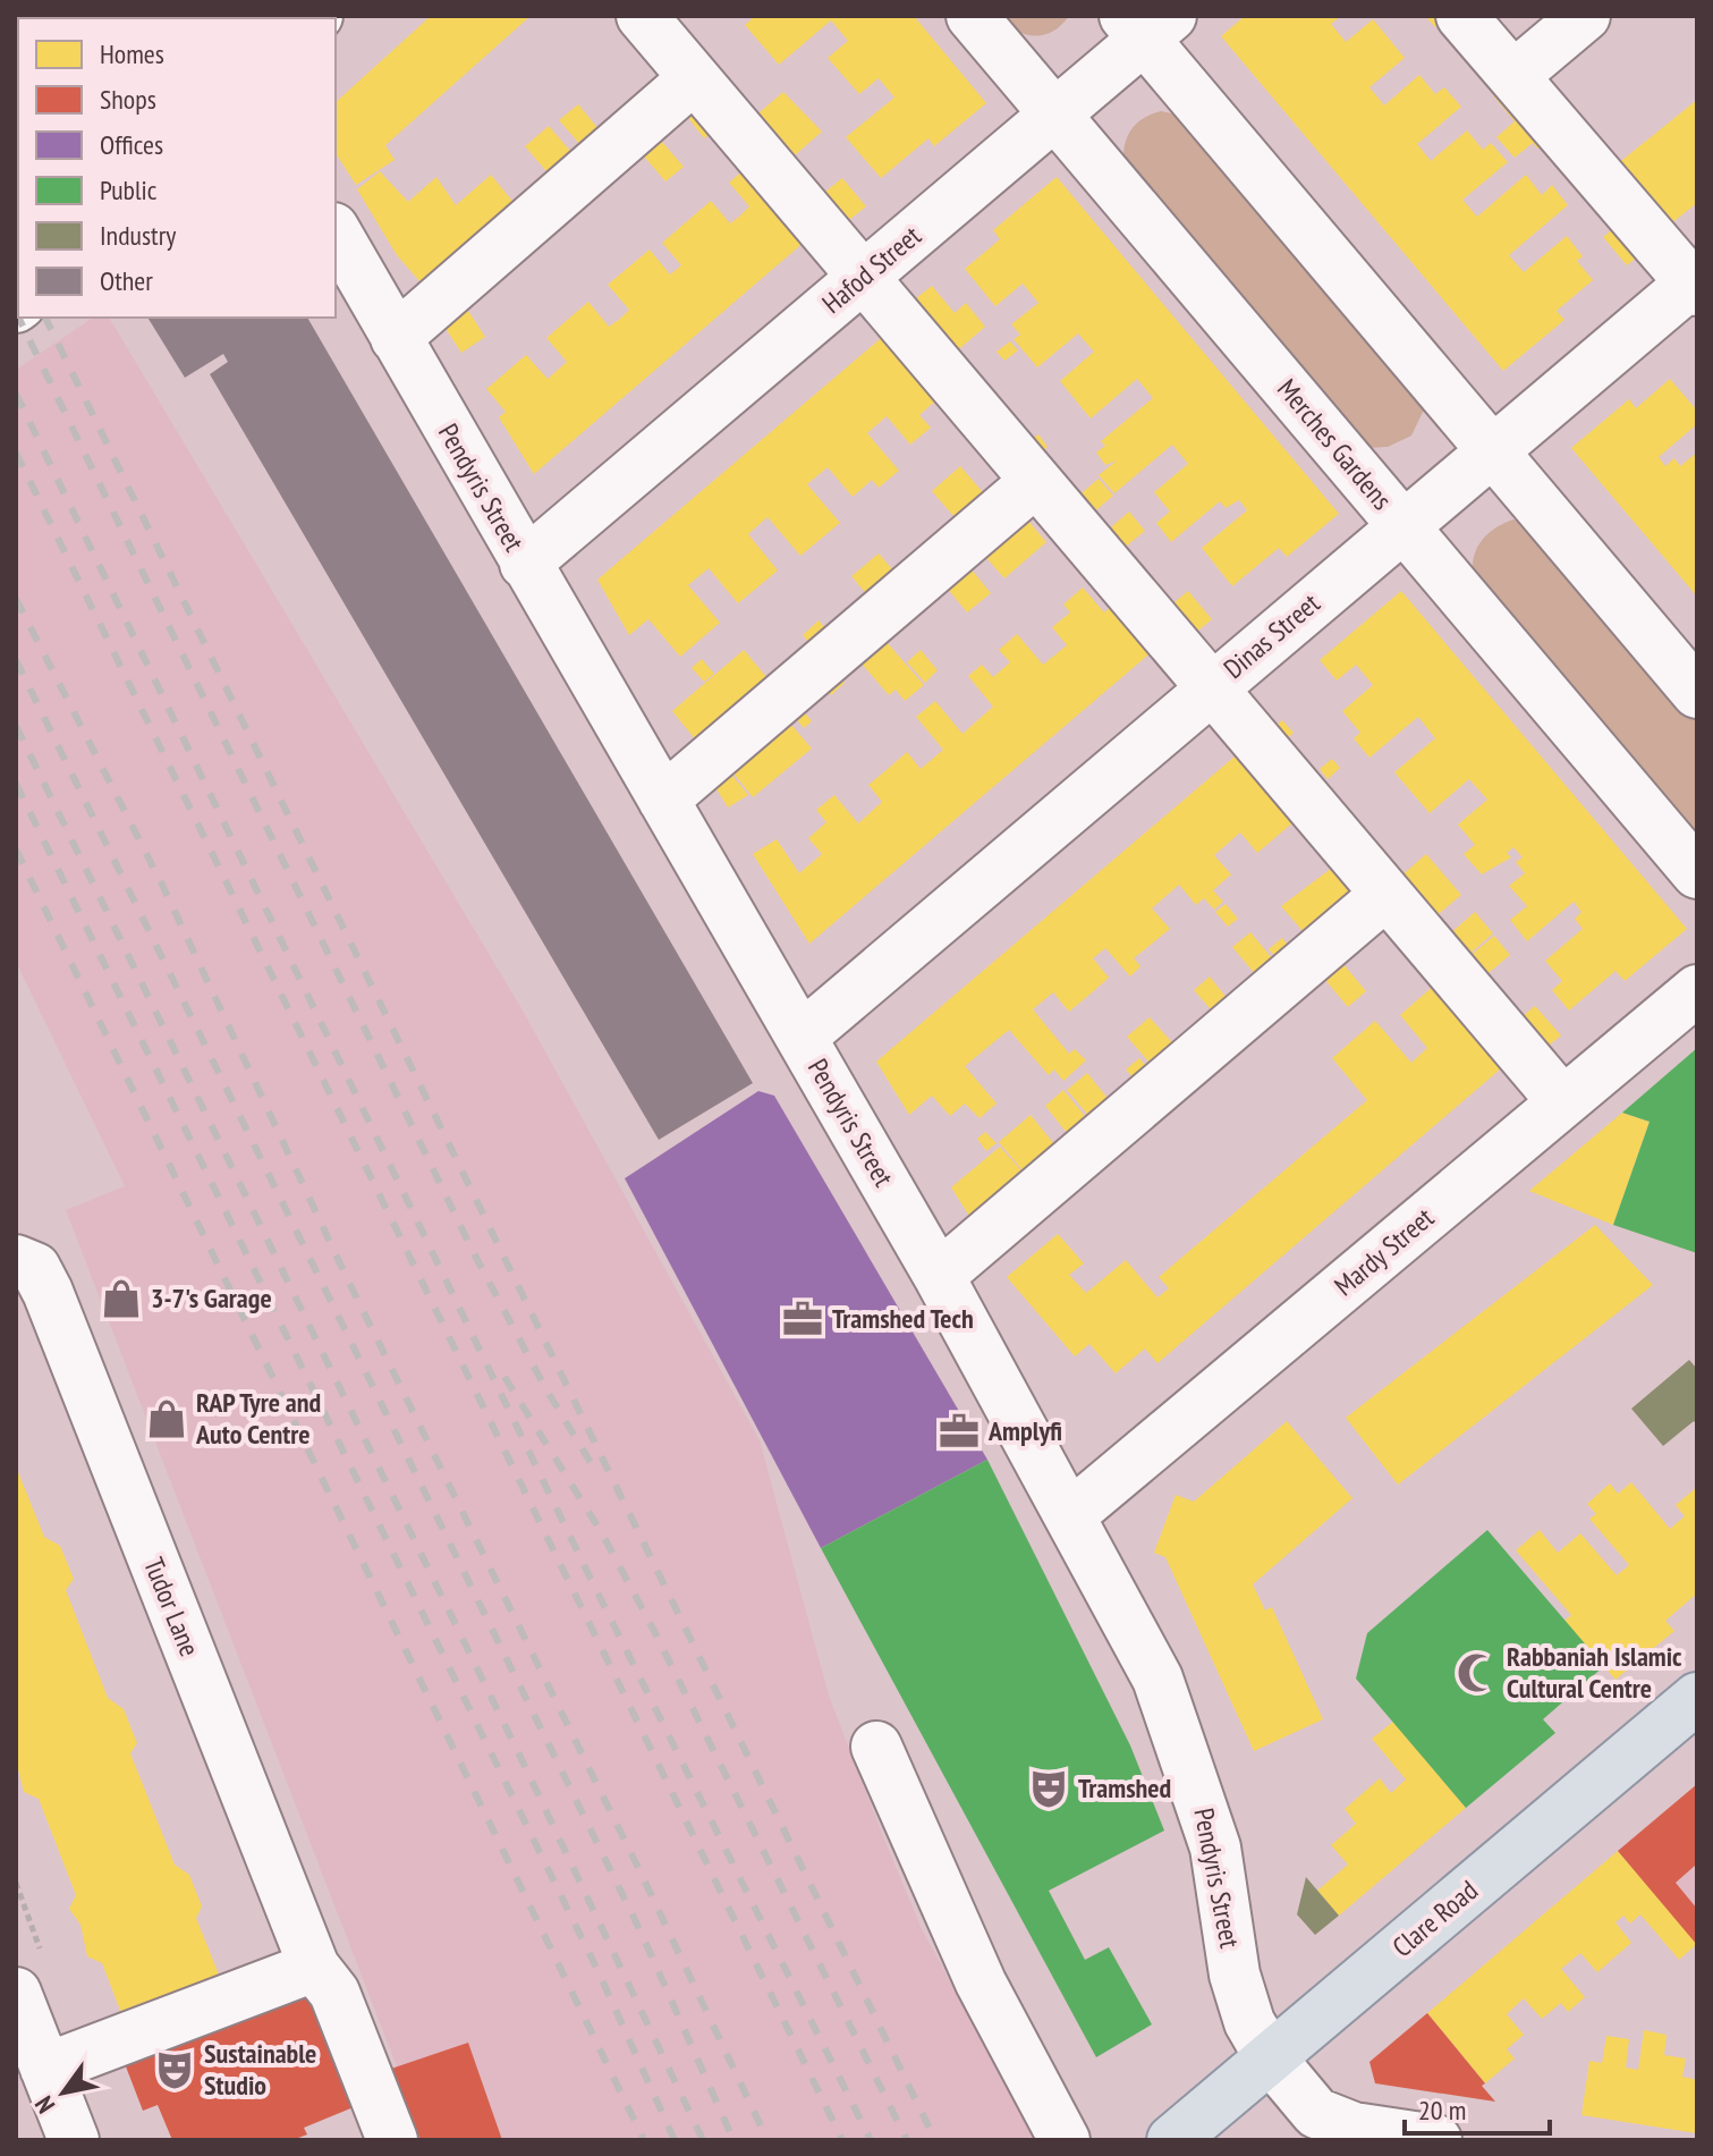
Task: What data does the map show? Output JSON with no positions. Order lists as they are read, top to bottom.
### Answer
{
  "streets": {
    "main road": ["Clare Road"],
    "street": [
      "Hafod Street",
      "Merches Gardens",
      "Pendyris Street",
      "Dinas Street",
      "Mardy Street",
      "Tudor Lane"
    ]
  },
  "crossings": [
    ["Hafod Street", "Merches Gardens"],
    ["Hafod Street", "Pendyris Street"],
    ["Merches Gardens", "Dinas Street"],
    ["Pendyris Street", "Dinas Street"],
    ["Pendyris Street", "Mardy Street"],
    ["Pendyris Street", "Clare Road"]
  ],
  "places": {
    "shop": ["3-7's Garage", "RAP Tyre and Auto Centre"],
    "office": ["Tramshed Tech", "Amplyfi"],
    "mosque": ["Rabbaniah Islamic Cultural Centre"],
    "theatre": ["Tramshed", "Sustainable Studio"]
  },
  "legend": [
    "Homes",
    "Shops",
    "Offices",
    "Public",
    "Industry",
    "Other"
  ],
  "scale_bar": "20 m",
  "north": "bottom left"
}
